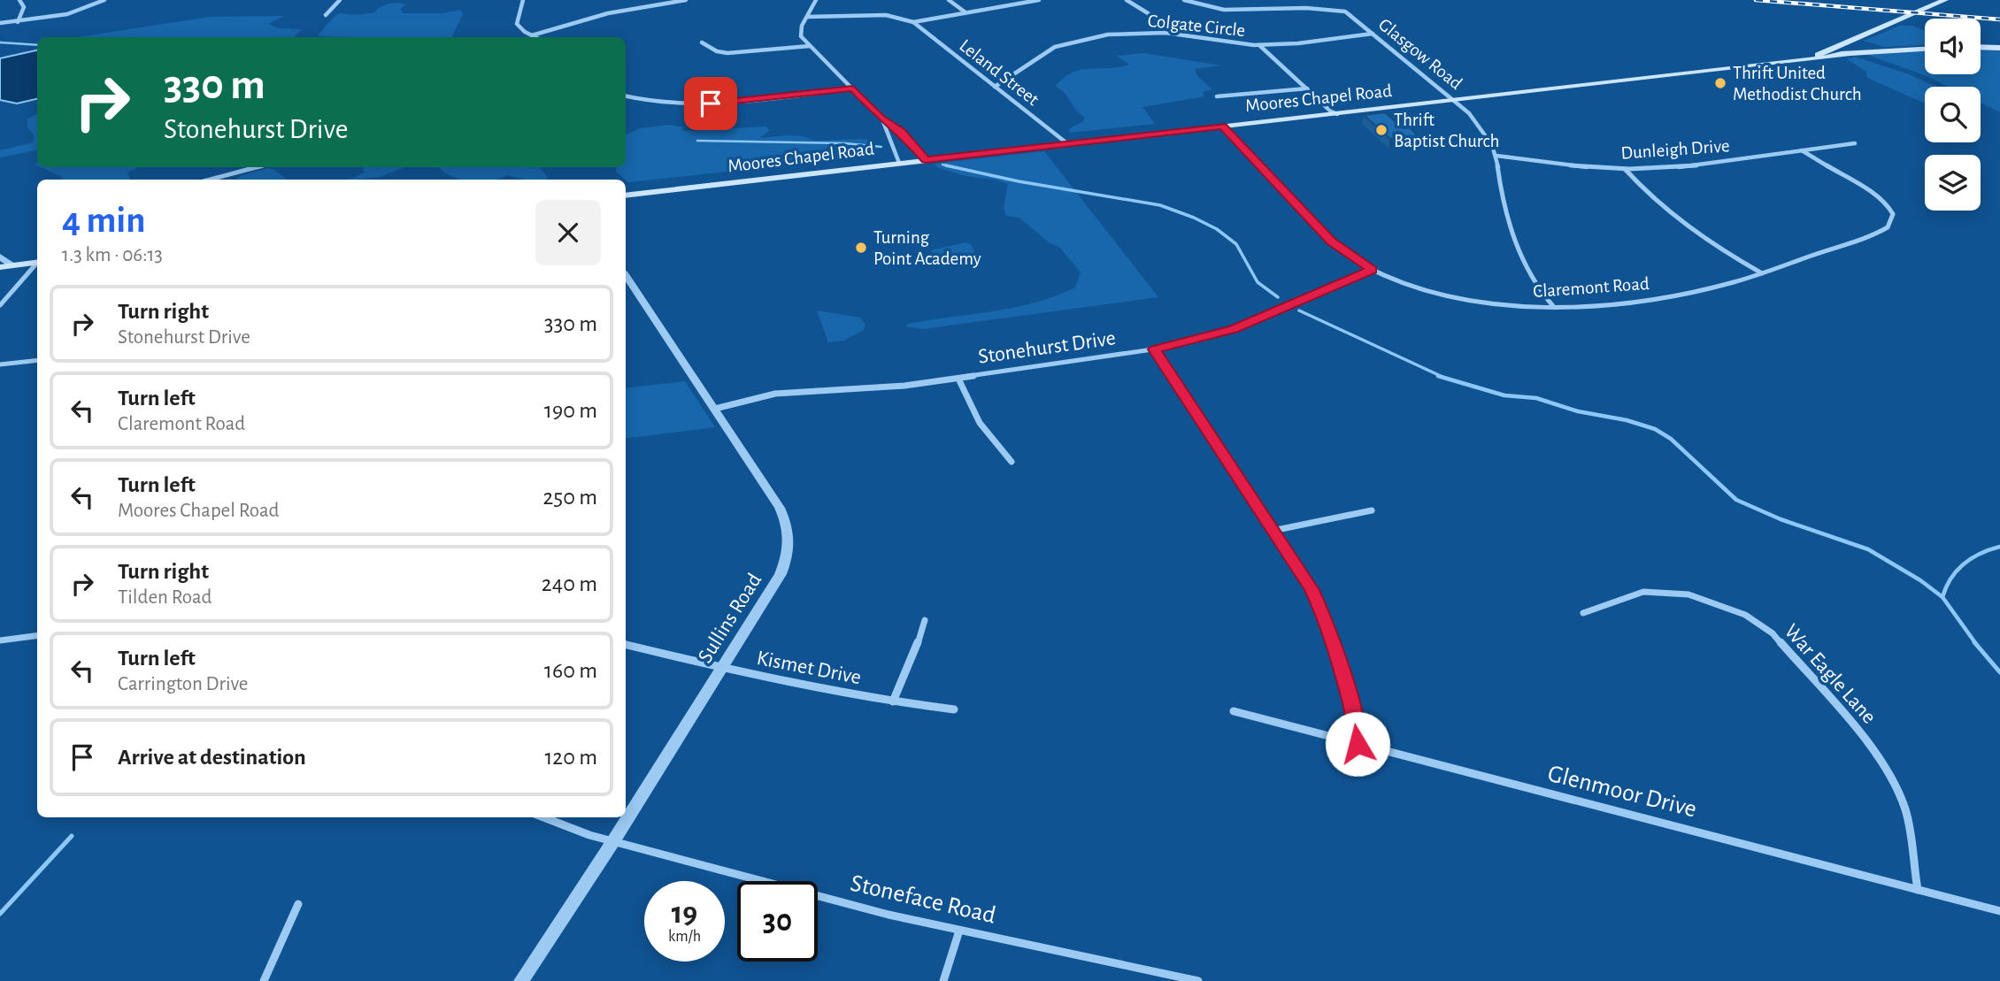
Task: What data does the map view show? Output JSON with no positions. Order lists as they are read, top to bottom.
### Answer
{
  "streets": {
    "main road": ["Moores Chapel Road"],
    "street": [
      "Colgate Circle",
      "Glasgow Road",
      "Leland Street",
      "Dunleigh Drive",
      "Claremont Road",
      "Stonehurst Drive",
      "Sullins Road",
      "Kismet Drive",
      "War Eagle Lane",
      "Glenmoor Drive",
      "Stoneface Road"
    ]
  },
  "crossings": [
    ["Colgate Circle", "Glasgow Road"],
    ["Colgate Circle", "Leland Street"],
    ["Glasgow Road", "Moores Chapel Road"],
    ["Glasgow Road", "Dunleigh Drive"],
    ["Glasgow Road", "Claremont Road"],
    ["Leland Street", "Moores Chapel Road"],
    ["Moores Chapel Road", "Claremont Road"],
    ["Dunleigh Drive", "Claremont Road"],
    ["Claremont Road", "Stonehurst Drive"],
    ["Stonehurst Drive", "Sullins Road"],
    ["Sullins Road", "Kismet Drive"],
    ["Sullins Road", "Stoneface Road"],
    ["War Eagle Lane", "Glenmoor Drive"]
  ],
  "places": ["Thrift United Methodist Church", "Thrift Baptist Church", "Turning Point Academy"],
  "page": {
    "turn": ["330 m", "Stonehurst Drive"],
    "heading": ["4 min", "1.3 km · 06:13"],
    "list": [
      {
        "name": "Turn right",
        "note": "Stonehurst Drive",
        "value": "330 m"
      },
      {
        "name": "Turn left",
        "note": "Claremont Road",
        "value": "190 m"
      },
      {
        "name": "Turn left",
        "note": "Moores Chapel Road",
        "value": "250 m"
      },
      {
        "name": "Turn right",
        "note": "Tilden Road",
        "value": "240 m"
      },
      {
        "name": "Turn left",
        "note": "Carrington Drive",
        "value": "160 m"
      },
      {
        "name": "Arrive at destination",
        "value": "120 m"
      }
    ],
    "speed": "19 km/h",
    "limit": "30"
  }
}
